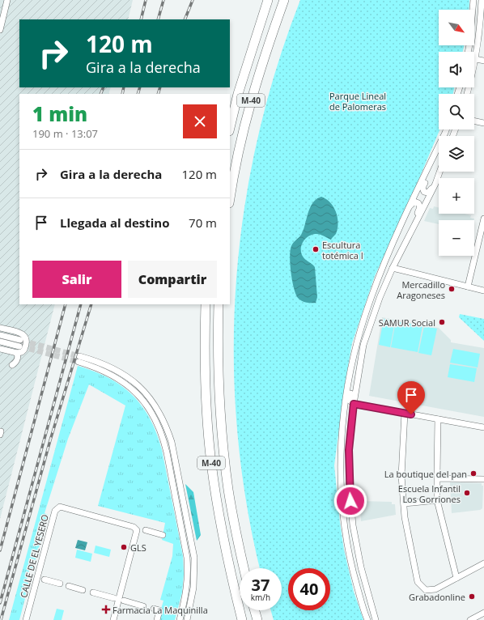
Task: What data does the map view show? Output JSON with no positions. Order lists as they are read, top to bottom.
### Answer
{
  "streets": {
    "highway": ["M-40"],
    "street": ["CALLE DE EL YESERO"]
  },
  "parks": ["Parque Lineal de Palomeras"],
  "places": {
    "other": [
      "Escultura totémica I",
      "Mercadillo Aragoneses",
      "SAMUR Social",
      "La boutique del pan",
      "Escuela Infantil Los Gorriones",
      "GLS",
      "Grabadonline"
    ],
    "health": ["Farmacia La Maquinilla"]
  },
  "north": "bottom right",
  "page": {
    "map_buttons": ["+", "−"],
    "turn": ["120 m", "Gira a la derecha"],
    "heading": ["1 min", "190 m · 13:07"],
    "list": [
      {
        "name": "Gira a la derecha",
        "value": "120 m"
      },
      {
        "name": "Llegada al destino",
        "value": "70 m"
      }
    ],
    "buttons": ["Salir", "Compartir"],
    "speed": "37 km/h",
    "limit": "40"
  }
}
